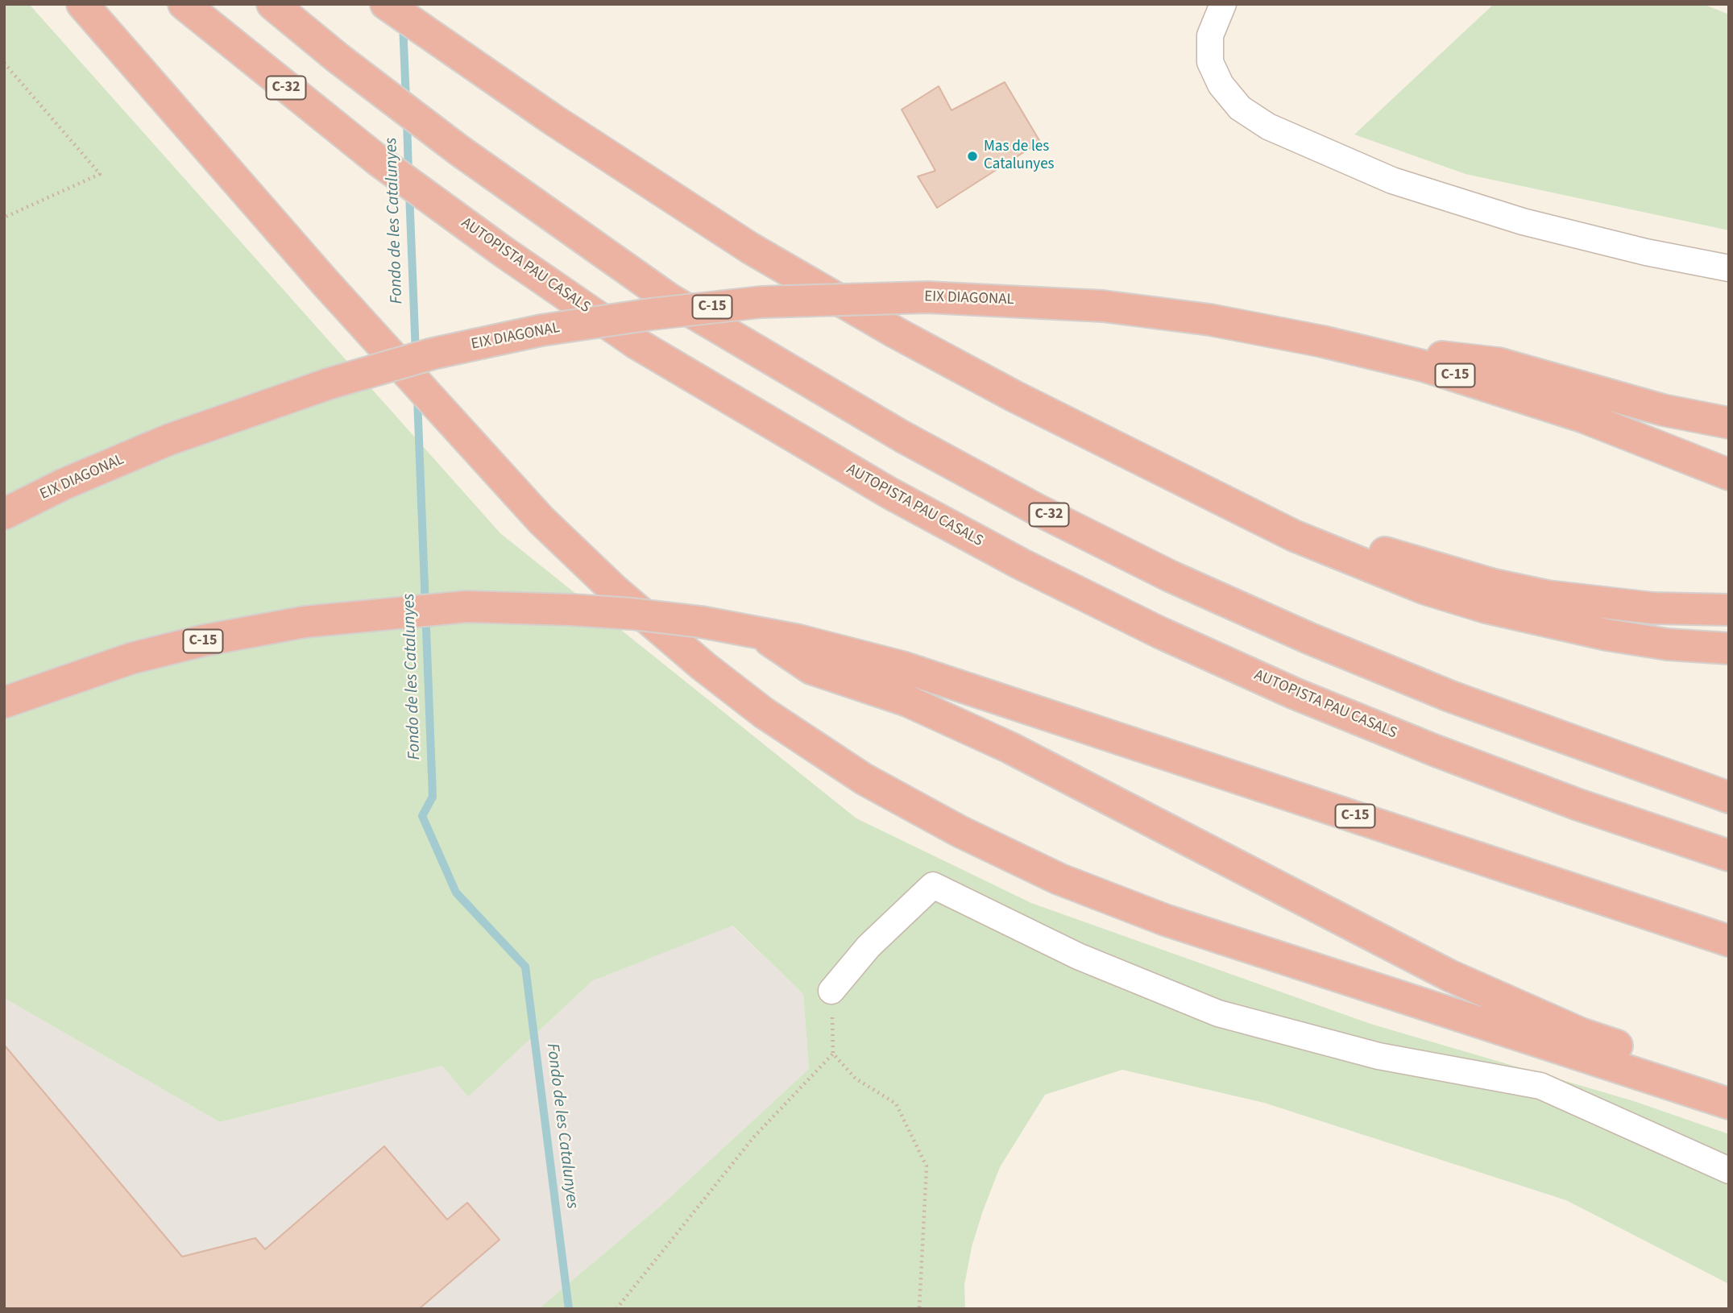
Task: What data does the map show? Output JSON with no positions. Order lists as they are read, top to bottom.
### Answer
{
  "streets": {
    "highway": [
      "C-32",
      "AUTOPISTA PAU CASALS",
      "EIX DIAGONAL",
      "C-15"
    ]
  },
  "crossings": [
    ["EIX DIAGONAL", "C-15"]
  ],
  "water": ["Fondo de les Catalunyes"],
  "places": ["Mas de les Catalunyes"]
}
